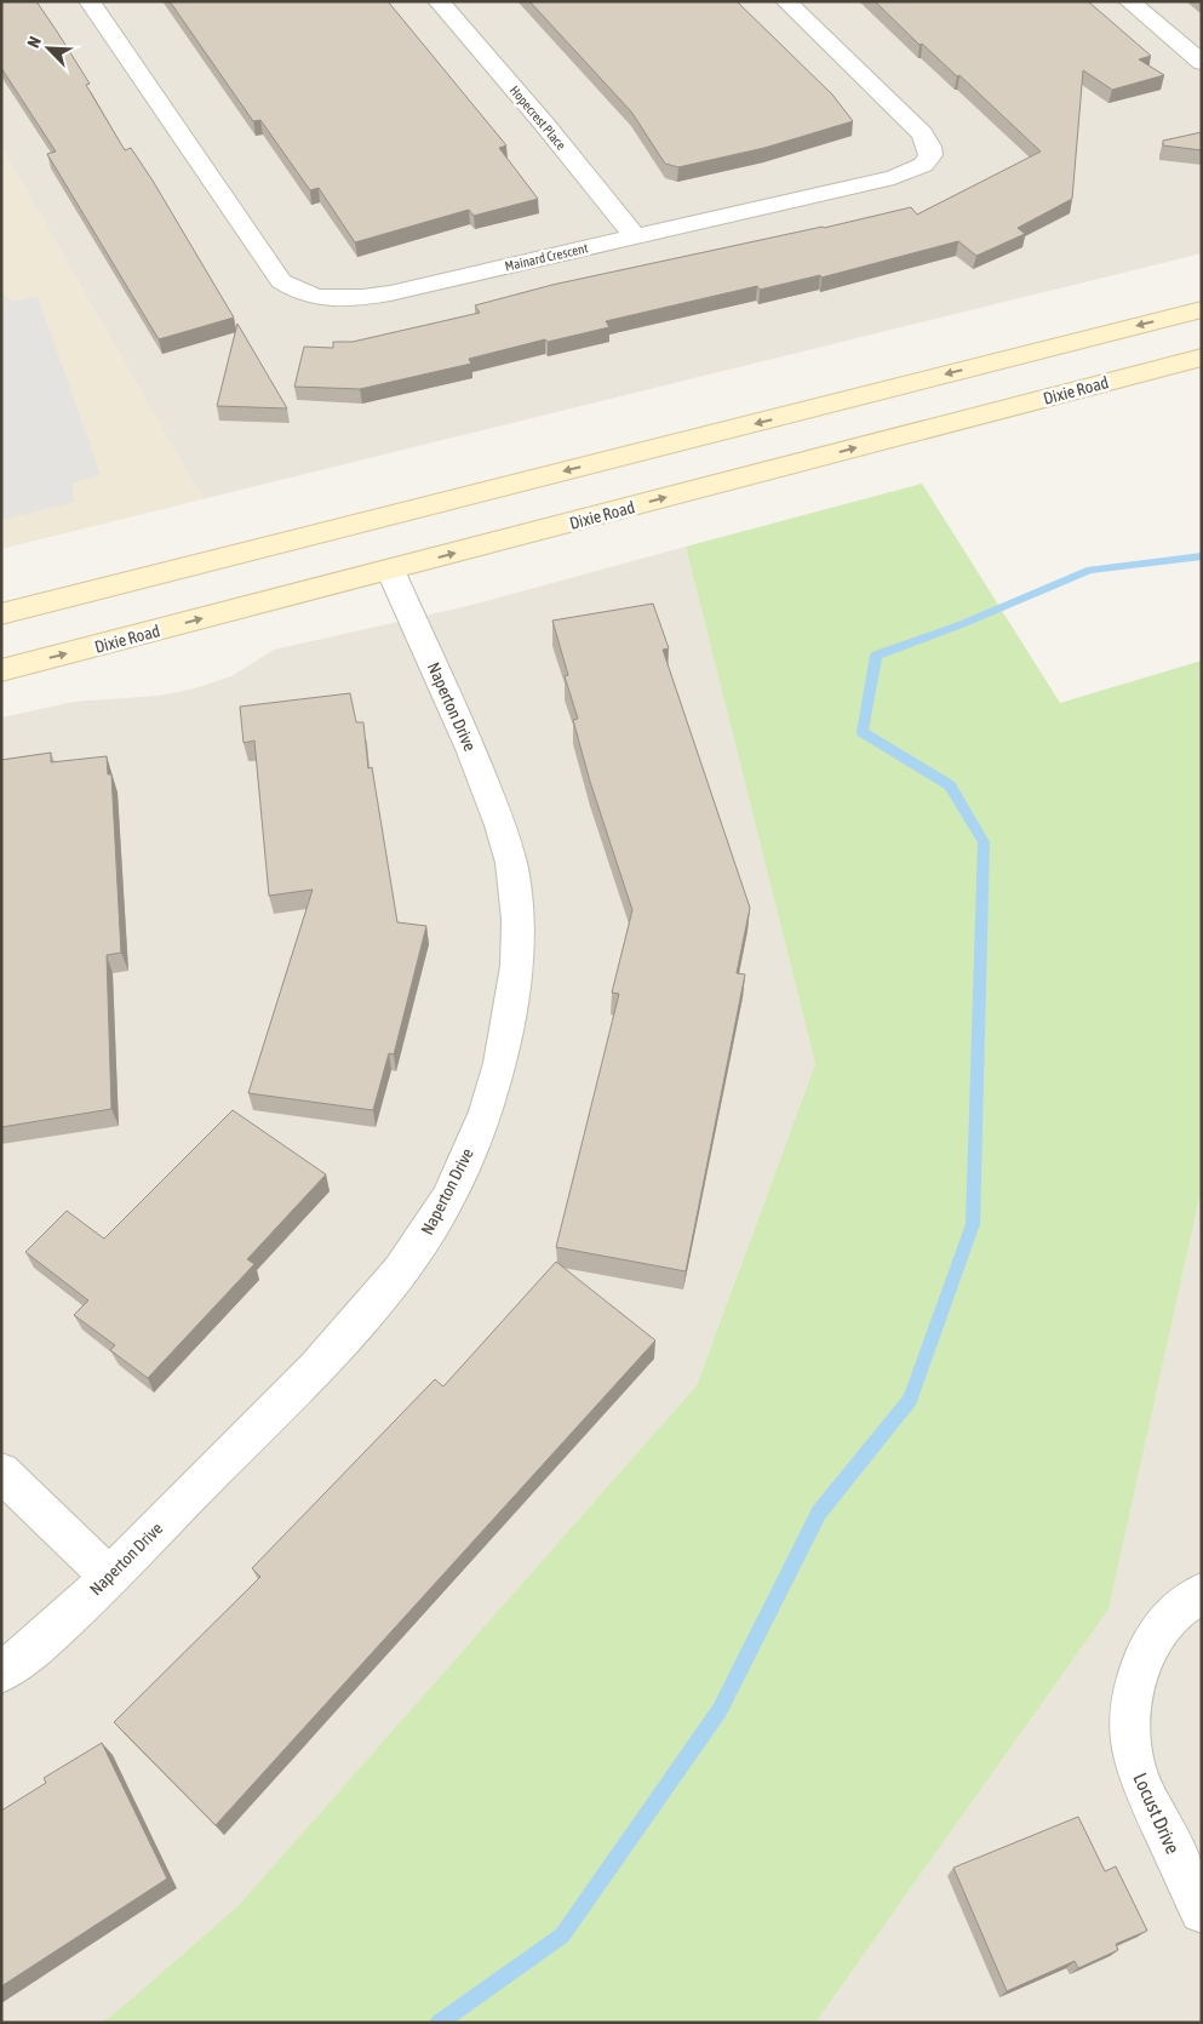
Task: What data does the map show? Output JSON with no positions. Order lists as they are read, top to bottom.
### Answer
{
  "streets": {
    "main road": ["Dixie Road"],
    "street": [
      "Hopecrest Place",
      "Mainard Crescent",
      "Naperton Drive",
      "Locust Drive"
    ]
  },
  "crossings": [
    ["Hopecrest Place", "Mainard Crescent"],
    ["Dixie Road", "Naperton Drive"]
  ],
  "north": "top left"
}
